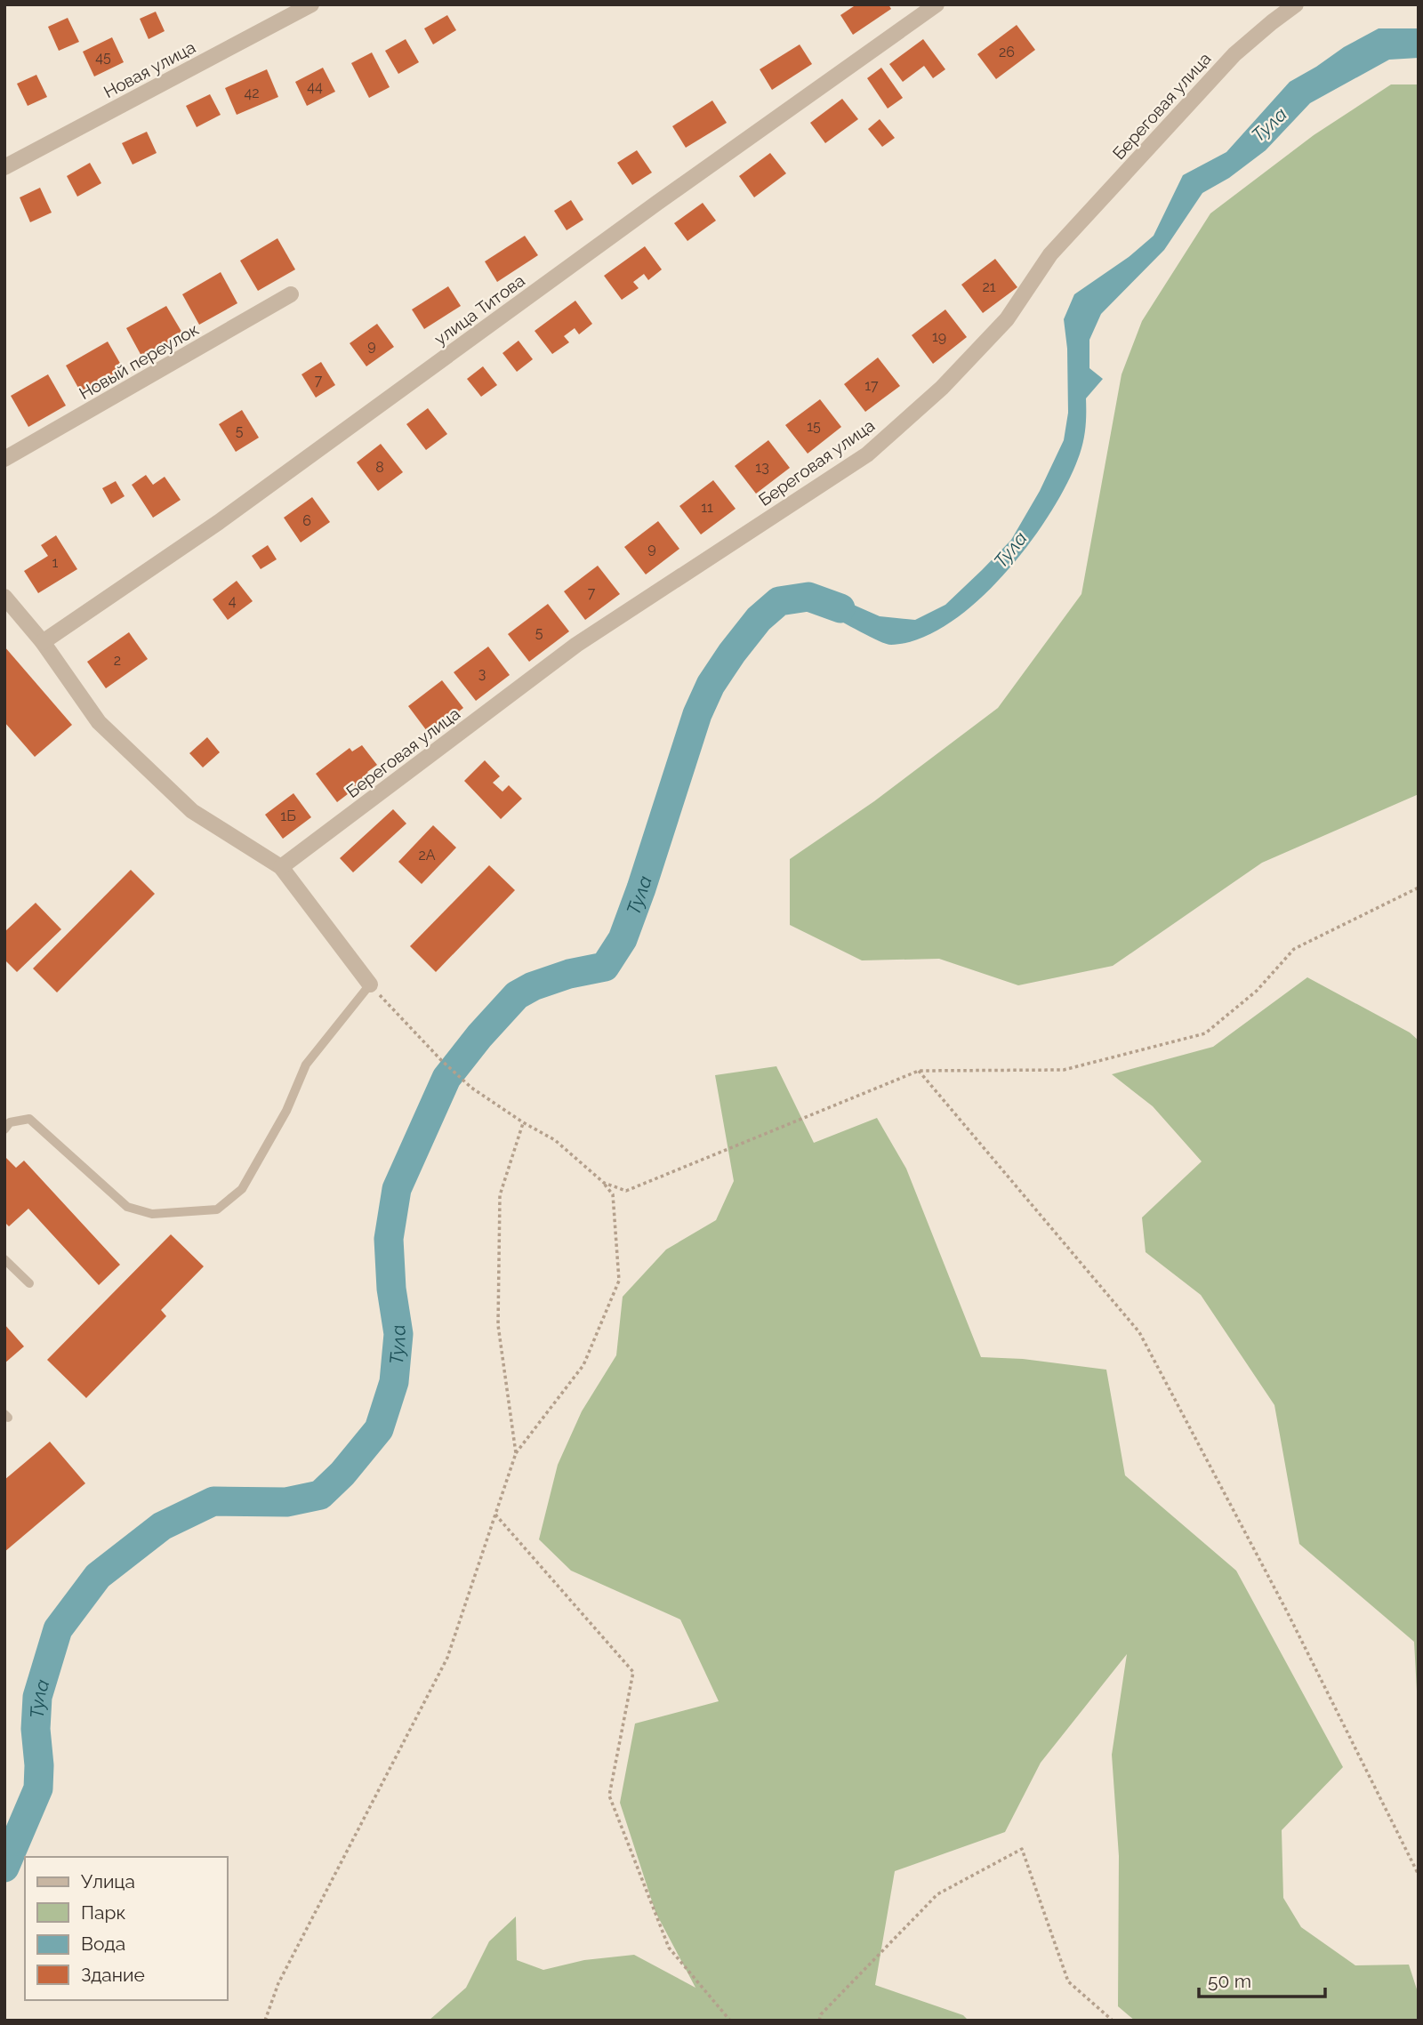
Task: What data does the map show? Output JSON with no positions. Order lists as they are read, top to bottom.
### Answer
{
  "streets": {
    "street": [
      "Новая улица",
      "Береговая улица",
      "улица Титова",
      "Новый переулок"
    ]
  },
  "water": ["Тула"],
  "house_numbers": [
    "26",
    "45",
    "44",
    "42",
    "21",
    "19",
    "9",
    "7",
    "17",
    "15",
    "5",
    "8",
    "13",
    "11",
    "6",
    "9",
    "1",
    "7",
    "4",
    "5",
    "2",
    "3",
    "1Б",
    "2А"
  ],
  "legend": [
    "Улица",
    "Парк",
    "Вода",
    "Здание"
  ],
  "scale_bar": "50 m"
}
